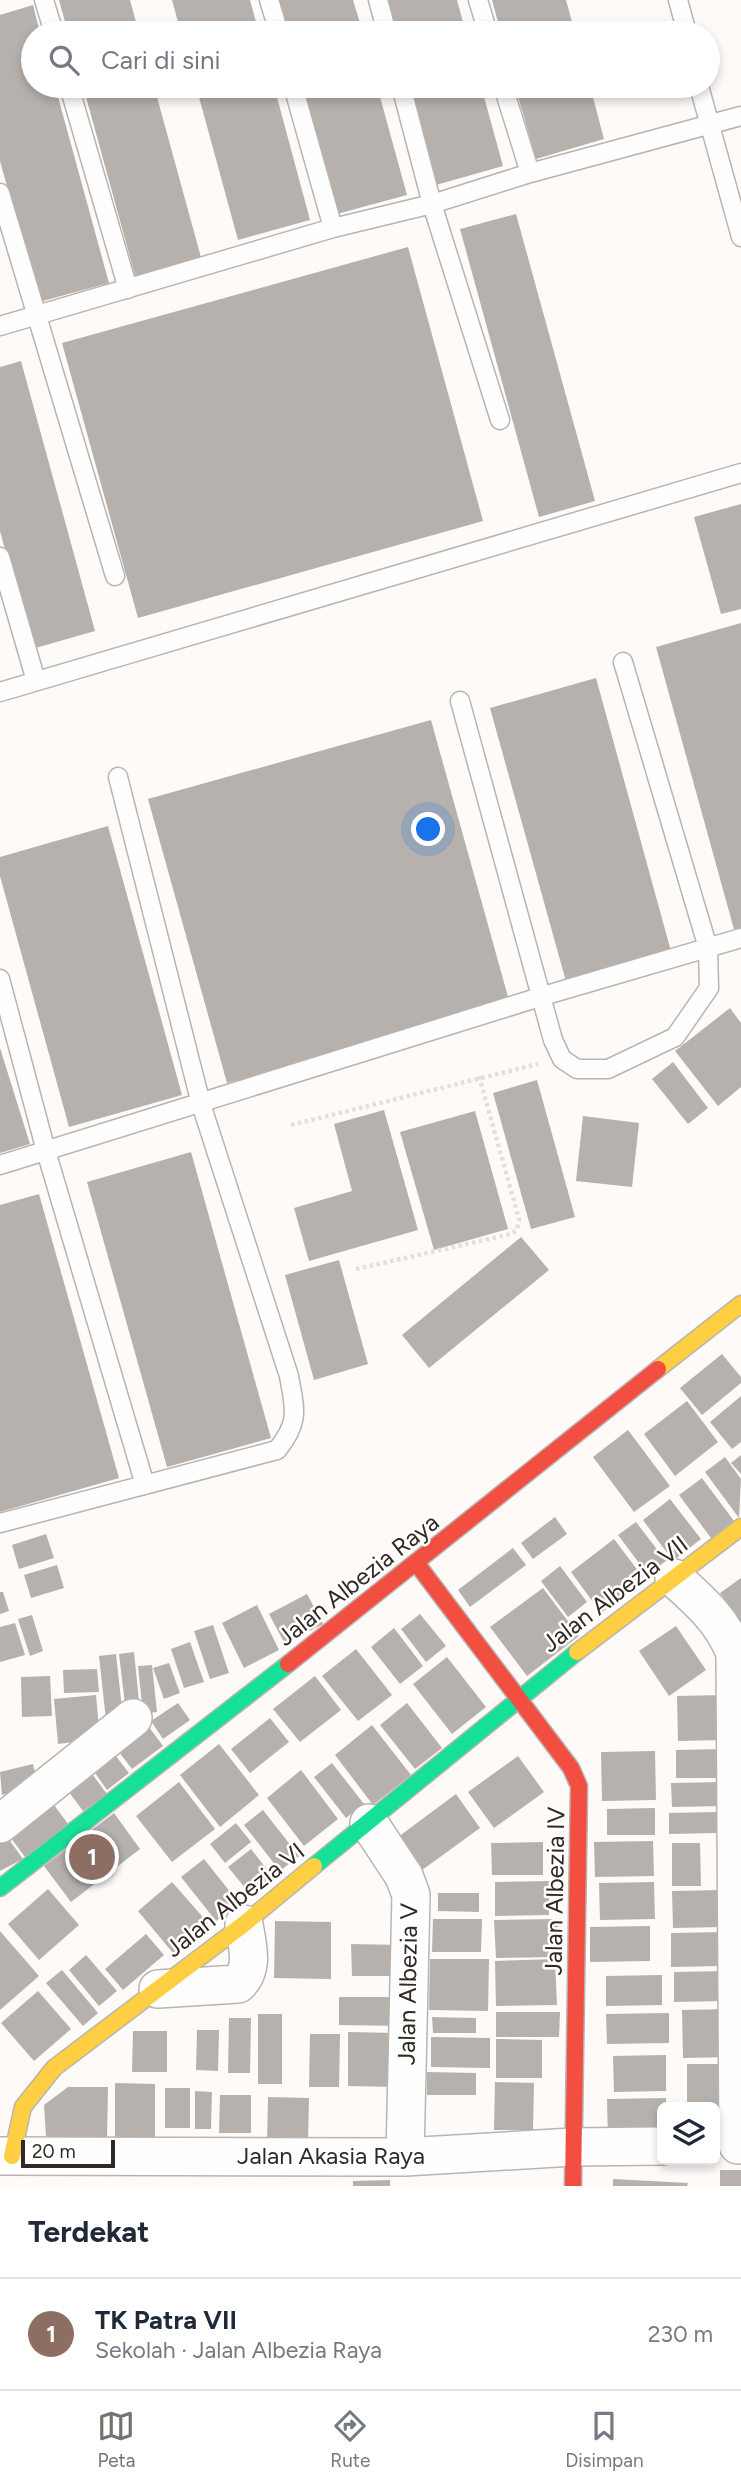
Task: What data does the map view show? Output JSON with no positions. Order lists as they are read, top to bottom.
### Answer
{
  "streets": {
    "street": [
      "Jalan Albezia Raya",
      "Jalan Albezia VII",
      "Jalan Albezia IV",
      "Jalan Albezia VI",
      "Jalan Albezia V",
      "Jalan Akasia Raya"
    ]
  },
  "crossings": [
    ["Jalan Albezia Raya", "Jalan Albezia IV"],
    ["Jalan Albezia VII", "Jalan Albezia IV"],
    ["Jalan Albezia VII", "Jalan Albezia VI"],
    ["Jalan Albezia IV", "Jalan Albezia VI"],
    ["Jalan Albezia IV", "Jalan Akasia Raya"],
    ["Jalan Albezia VI", "Jalan Albezia V"],
    ["Jalan Albezia VI", "Jalan Akasia Raya"],
    ["Jalan Albezia V", "Jalan Akasia Raya"]
  ],
  "scale_bar": "20 m",
  "page": {
    "search": "Cari di sini",
    "pins": "1",
    "scale": "20 m",
    "heading": "Terdekat",
    "list": [
      {
        "mark": "1",
        "name": "TK Patra VII",
        "note": "Sekolah · Jalan Albezia Raya",
        "value": "230 m"
      }
    ],
    "nav": ["Peta", "Rute", "Disimpan"]
  }
}
